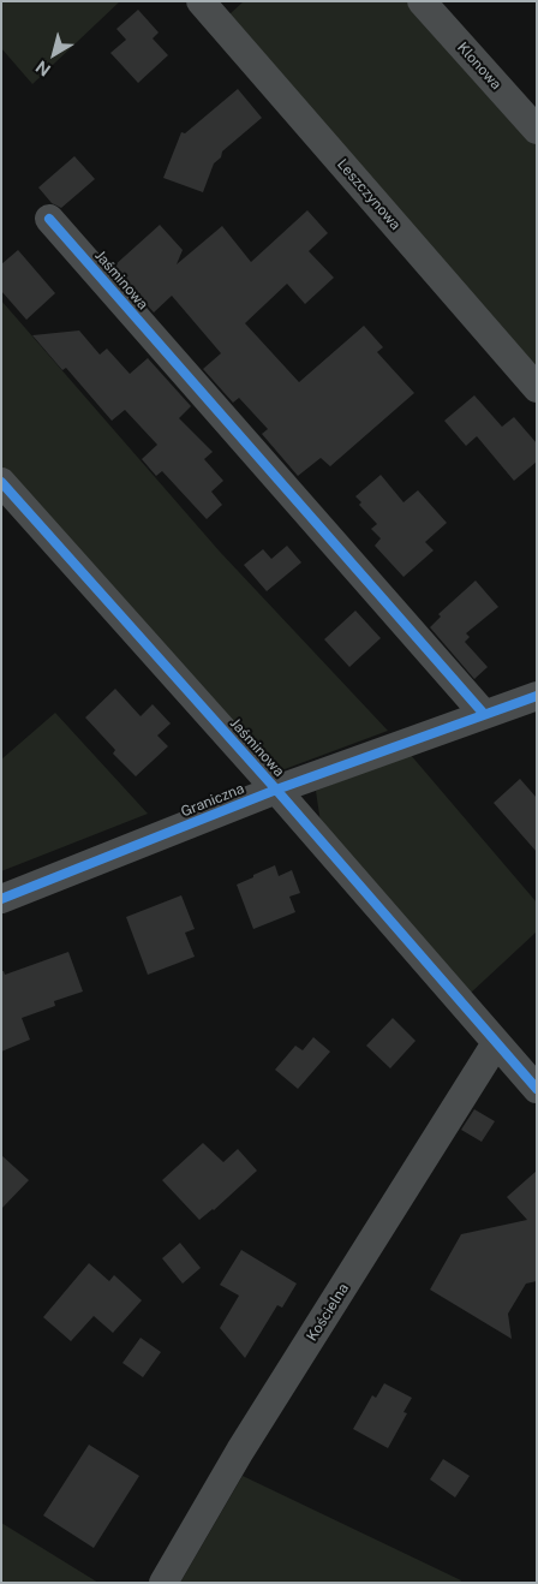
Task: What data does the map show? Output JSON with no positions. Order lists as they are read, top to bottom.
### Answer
{
  "streets": {
    "street": [
      "Klonowa",
      "Leszczynowa",
      "Jaśminowa",
      "Graniczna",
      "Kościelna"
    ]
  },
  "crossings": [
    ["Jaśminowa", "Graniczna"],
    ["Jaśminowa", "Kościelna"]
  ],
  "north": "bottom left"
}
